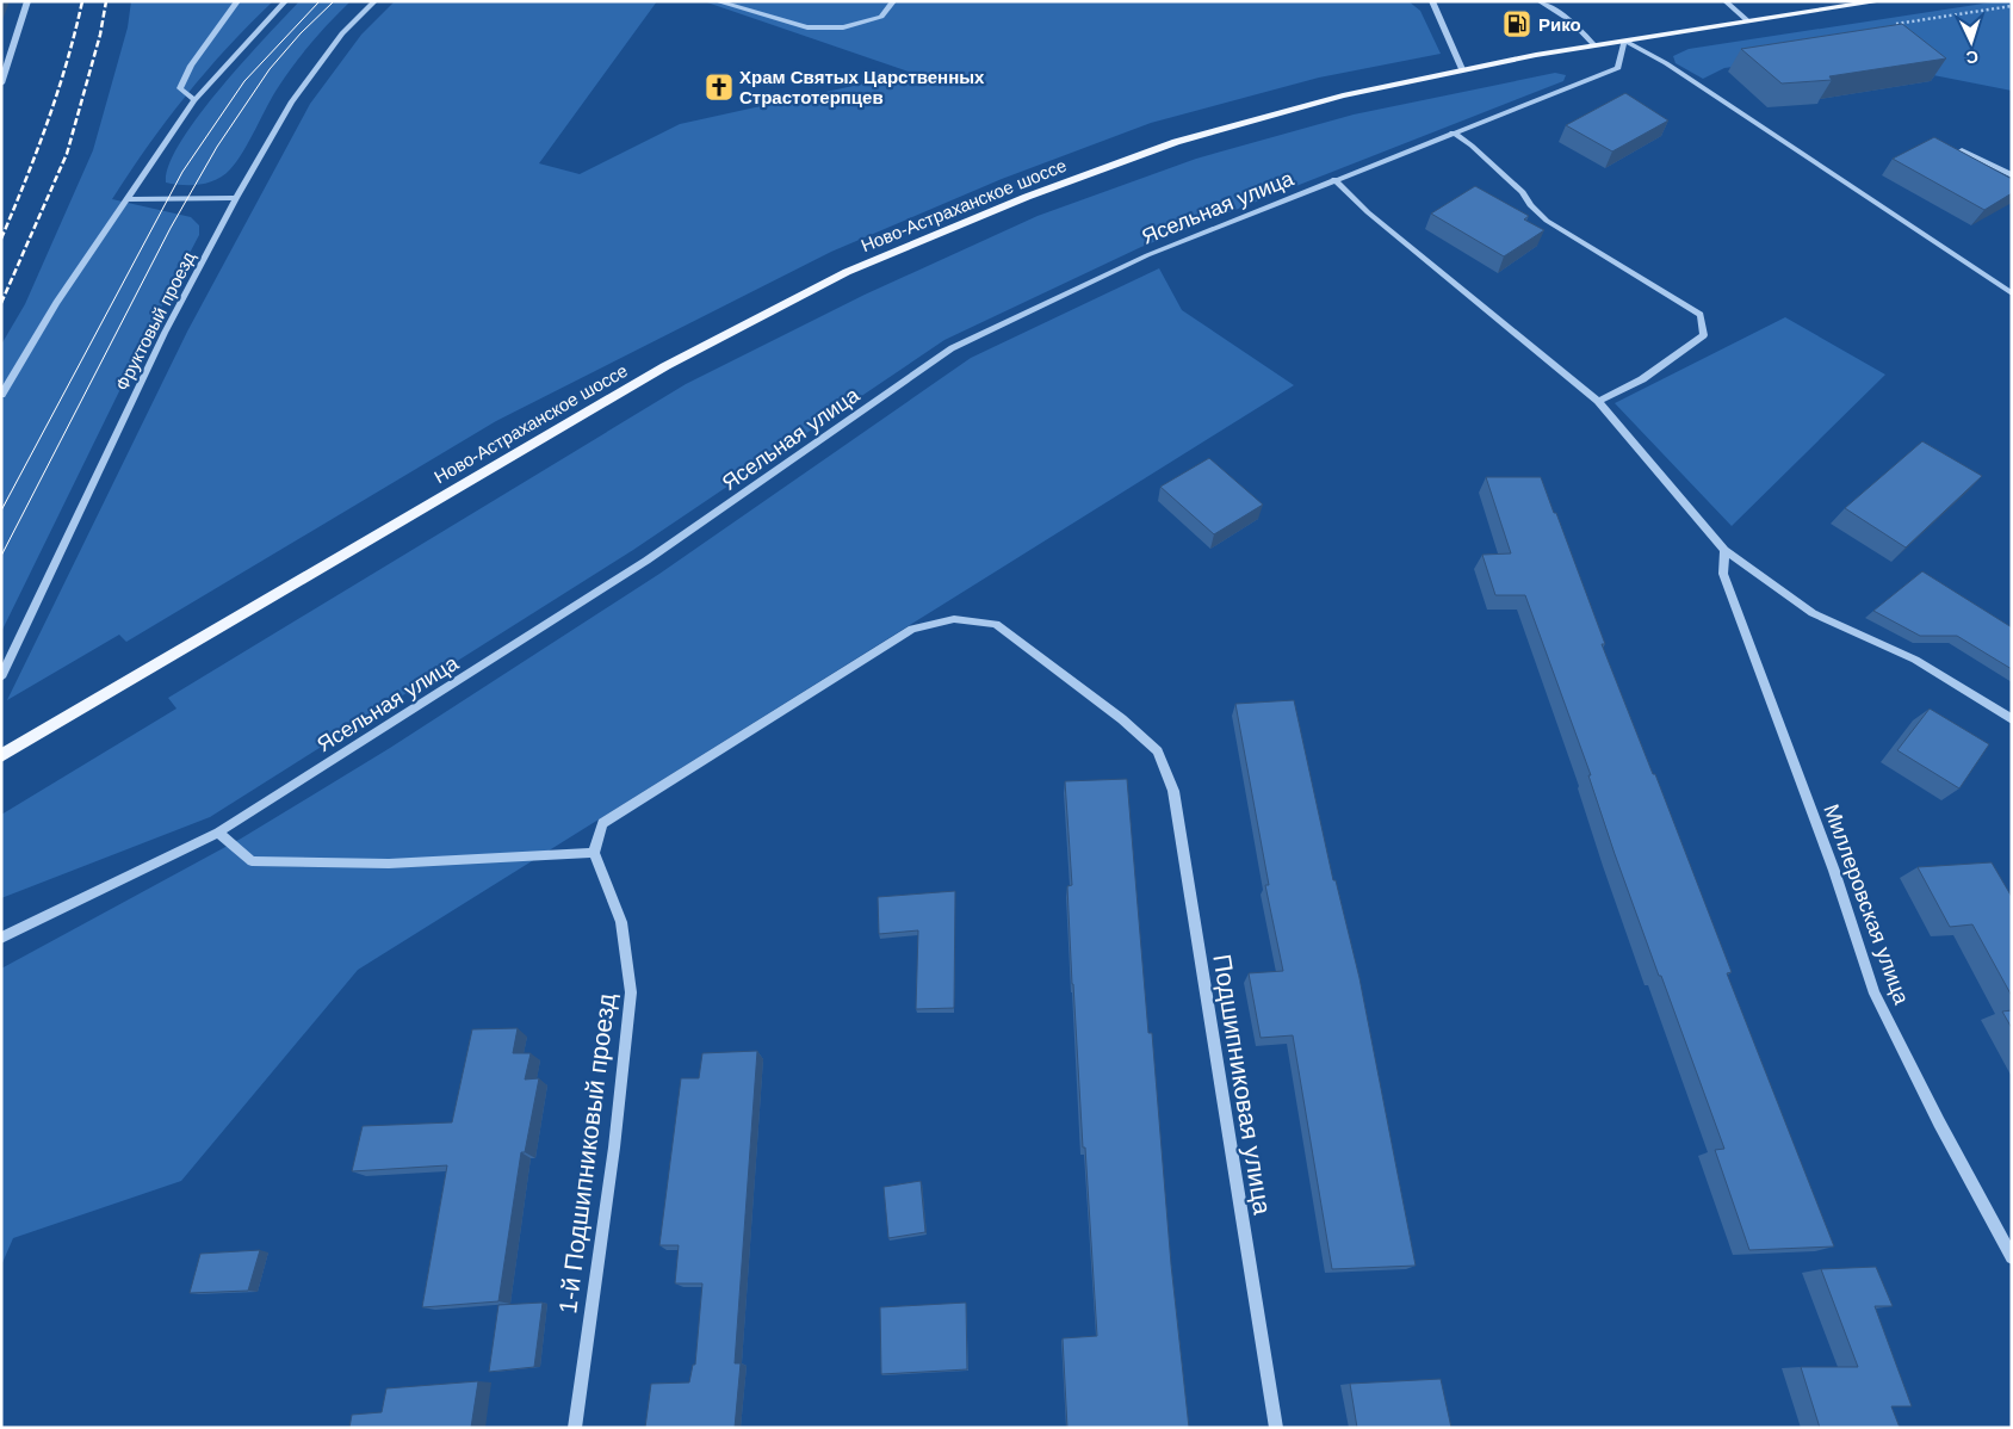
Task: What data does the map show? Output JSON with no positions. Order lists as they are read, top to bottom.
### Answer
{
  "streets": {
    "main road": ["Ново-Астраханское шоссе"],
    "street": [
      "Ясельная улица",
      "Фруктовый проезд",
      "Миллеровская улица",
      "Подшипниковая улица",
      "1-й Подшипниковый проезд"
    ]
  },
  "crossings": [
    ["Ново-Астраханское шоссе", "Ясельная улица"],
    ["Подшипниковая улица", "1-й Подшипниковый проезд"]
  ],
  "places": {
    "fuel station": ["Рико"],
    "church": ["Храм Святых Царственных Страстотерпцев"]
  },
  "north": "bottom"
}
